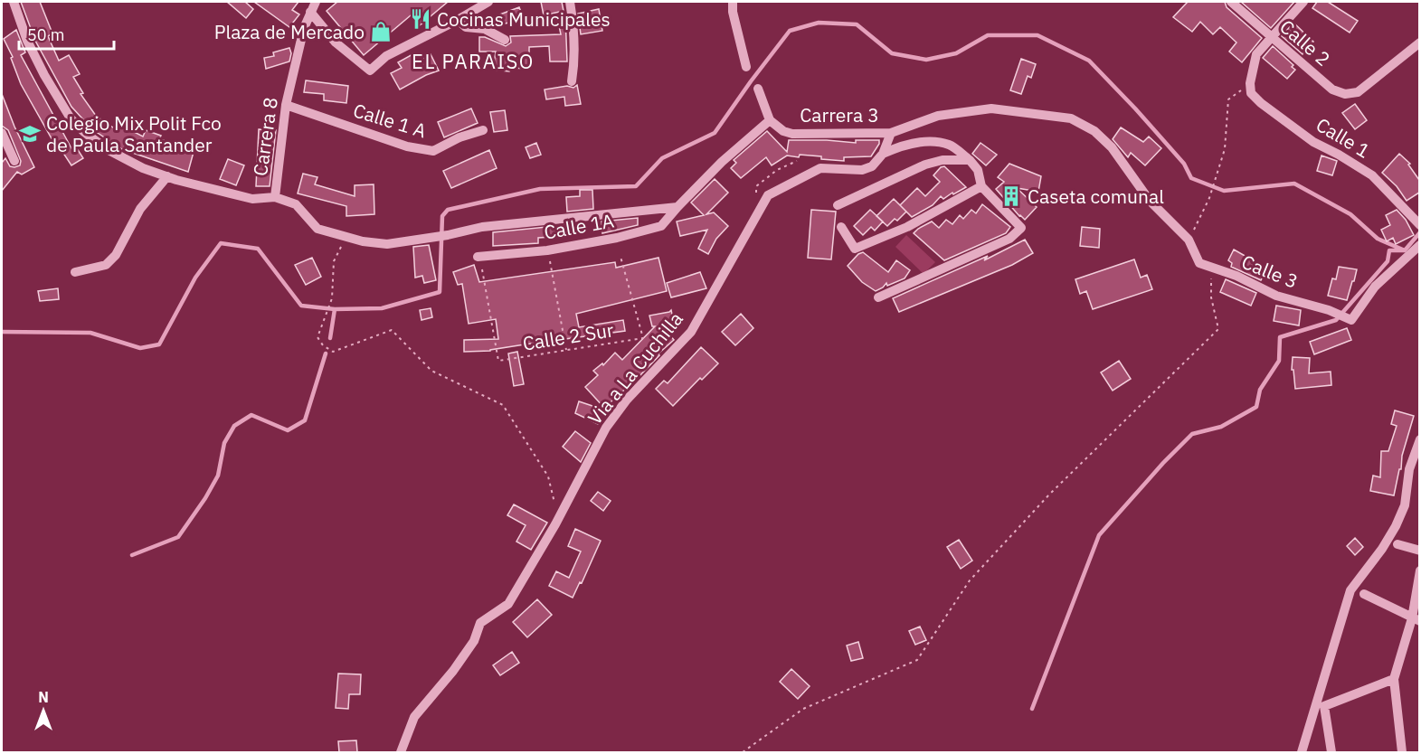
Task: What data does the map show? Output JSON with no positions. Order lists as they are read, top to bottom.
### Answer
{
  "streets": {
    "street": [
      "Calle 2",
      "Carrera 3",
      "Calle 1 A",
      "Carrera 8",
      "Calle 1",
      "Calle 1A",
      "Calle 3",
      "Via a La Cuchilla"
    ],
    "path": ["Calle 2 Sur"]
  },
  "crossings": [
    ["Carrera 3", "Calle 3"],
    ["Calle 1 A", "Carrera 8"]
  ],
  "districts": ["EL PARAISO"],
  "places": {
    "restaurant": ["Cocinas Municipales"],
    "shop": ["Plaza de Mercado"],
    "school or university": ["Colegio Mix Polit Fco de Paula Santander"],
    "building": ["Caseta comunal"]
  },
  "scale_bar": "50 m",
  "north": "top"
}
